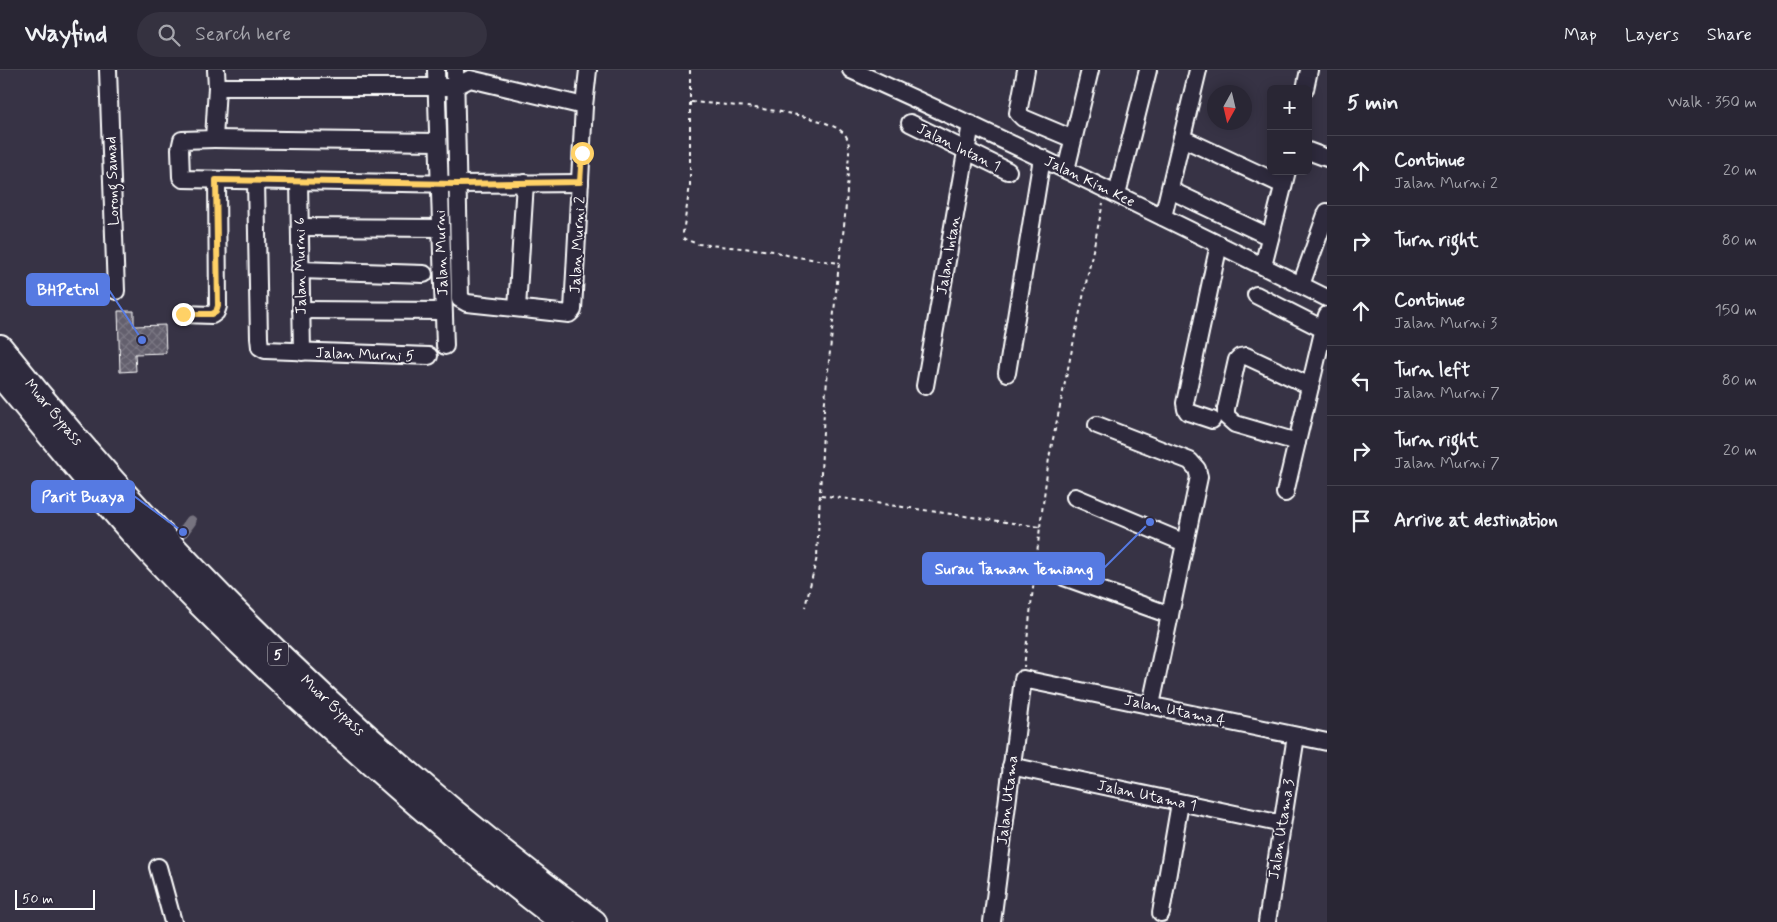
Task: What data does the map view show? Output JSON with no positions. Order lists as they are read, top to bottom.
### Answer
{
  "streets": {
    "highway": ["Muar Bypass", "5"],
    "street": [
      "Jalan Intan 1",
      "Lorong Samad",
      "Jalan Kim Kee",
      "Jalan Murni 2",
      "Jalan Murni",
      "Jalan Intan",
      "Jalan Murni 6",
      "Jalan Murni 5",
      "Jalan Utama 4",
      "Jalan Utama 1",
      "Jalan Utama",
      "Jalan Utama 3"
    ]
  },
  "crossings": [
    ["Jalan Intan 1", "Jalan Intan"],
    ["Jalan Kim Kee", "Jalan Intan"],
    ["Jalan Murni 2", "Jalan Murni"],
    ["Jalan Murni 6", "Jalan Murni 5"],
    ["Jalan Utama 4", "Jalan Utama"],
    ["Jalan Utama 4", "Jalan Utama 3"],
    ["Jalan Utama 1", "Jalan Utama"],
    ["Jalan Utama 1", "Jalan Utama 3"]
  ],
  "places": ["BHPetrol", "Surau Taman Temiang", "Parit Buaya"],
  "scale_bar": "50 m",
  "north": "bottom",
  "page": {
    "header": "Wayfind",
    "search": "Search here",
    "nav": ["Map", "Layers", "Share"],
    "heading": ["5 min", "Walk · 350 m"],
    "map_buttons": ["+", "−"],
    "list": [
      ["Continue", "Jalan Murni 2", "20 m"],
      ["Turn right", "80 m"],
      ["Continue", "Jalan Murni 3", "150 m"],
      ["Turn left", "Jalan Murni 7", "80 m"],
      ["Turn right", "Jalan Murni 7", "20 m"],
      "Arrive at destination"
    ],
    "scale": "50 m"
  }
}
